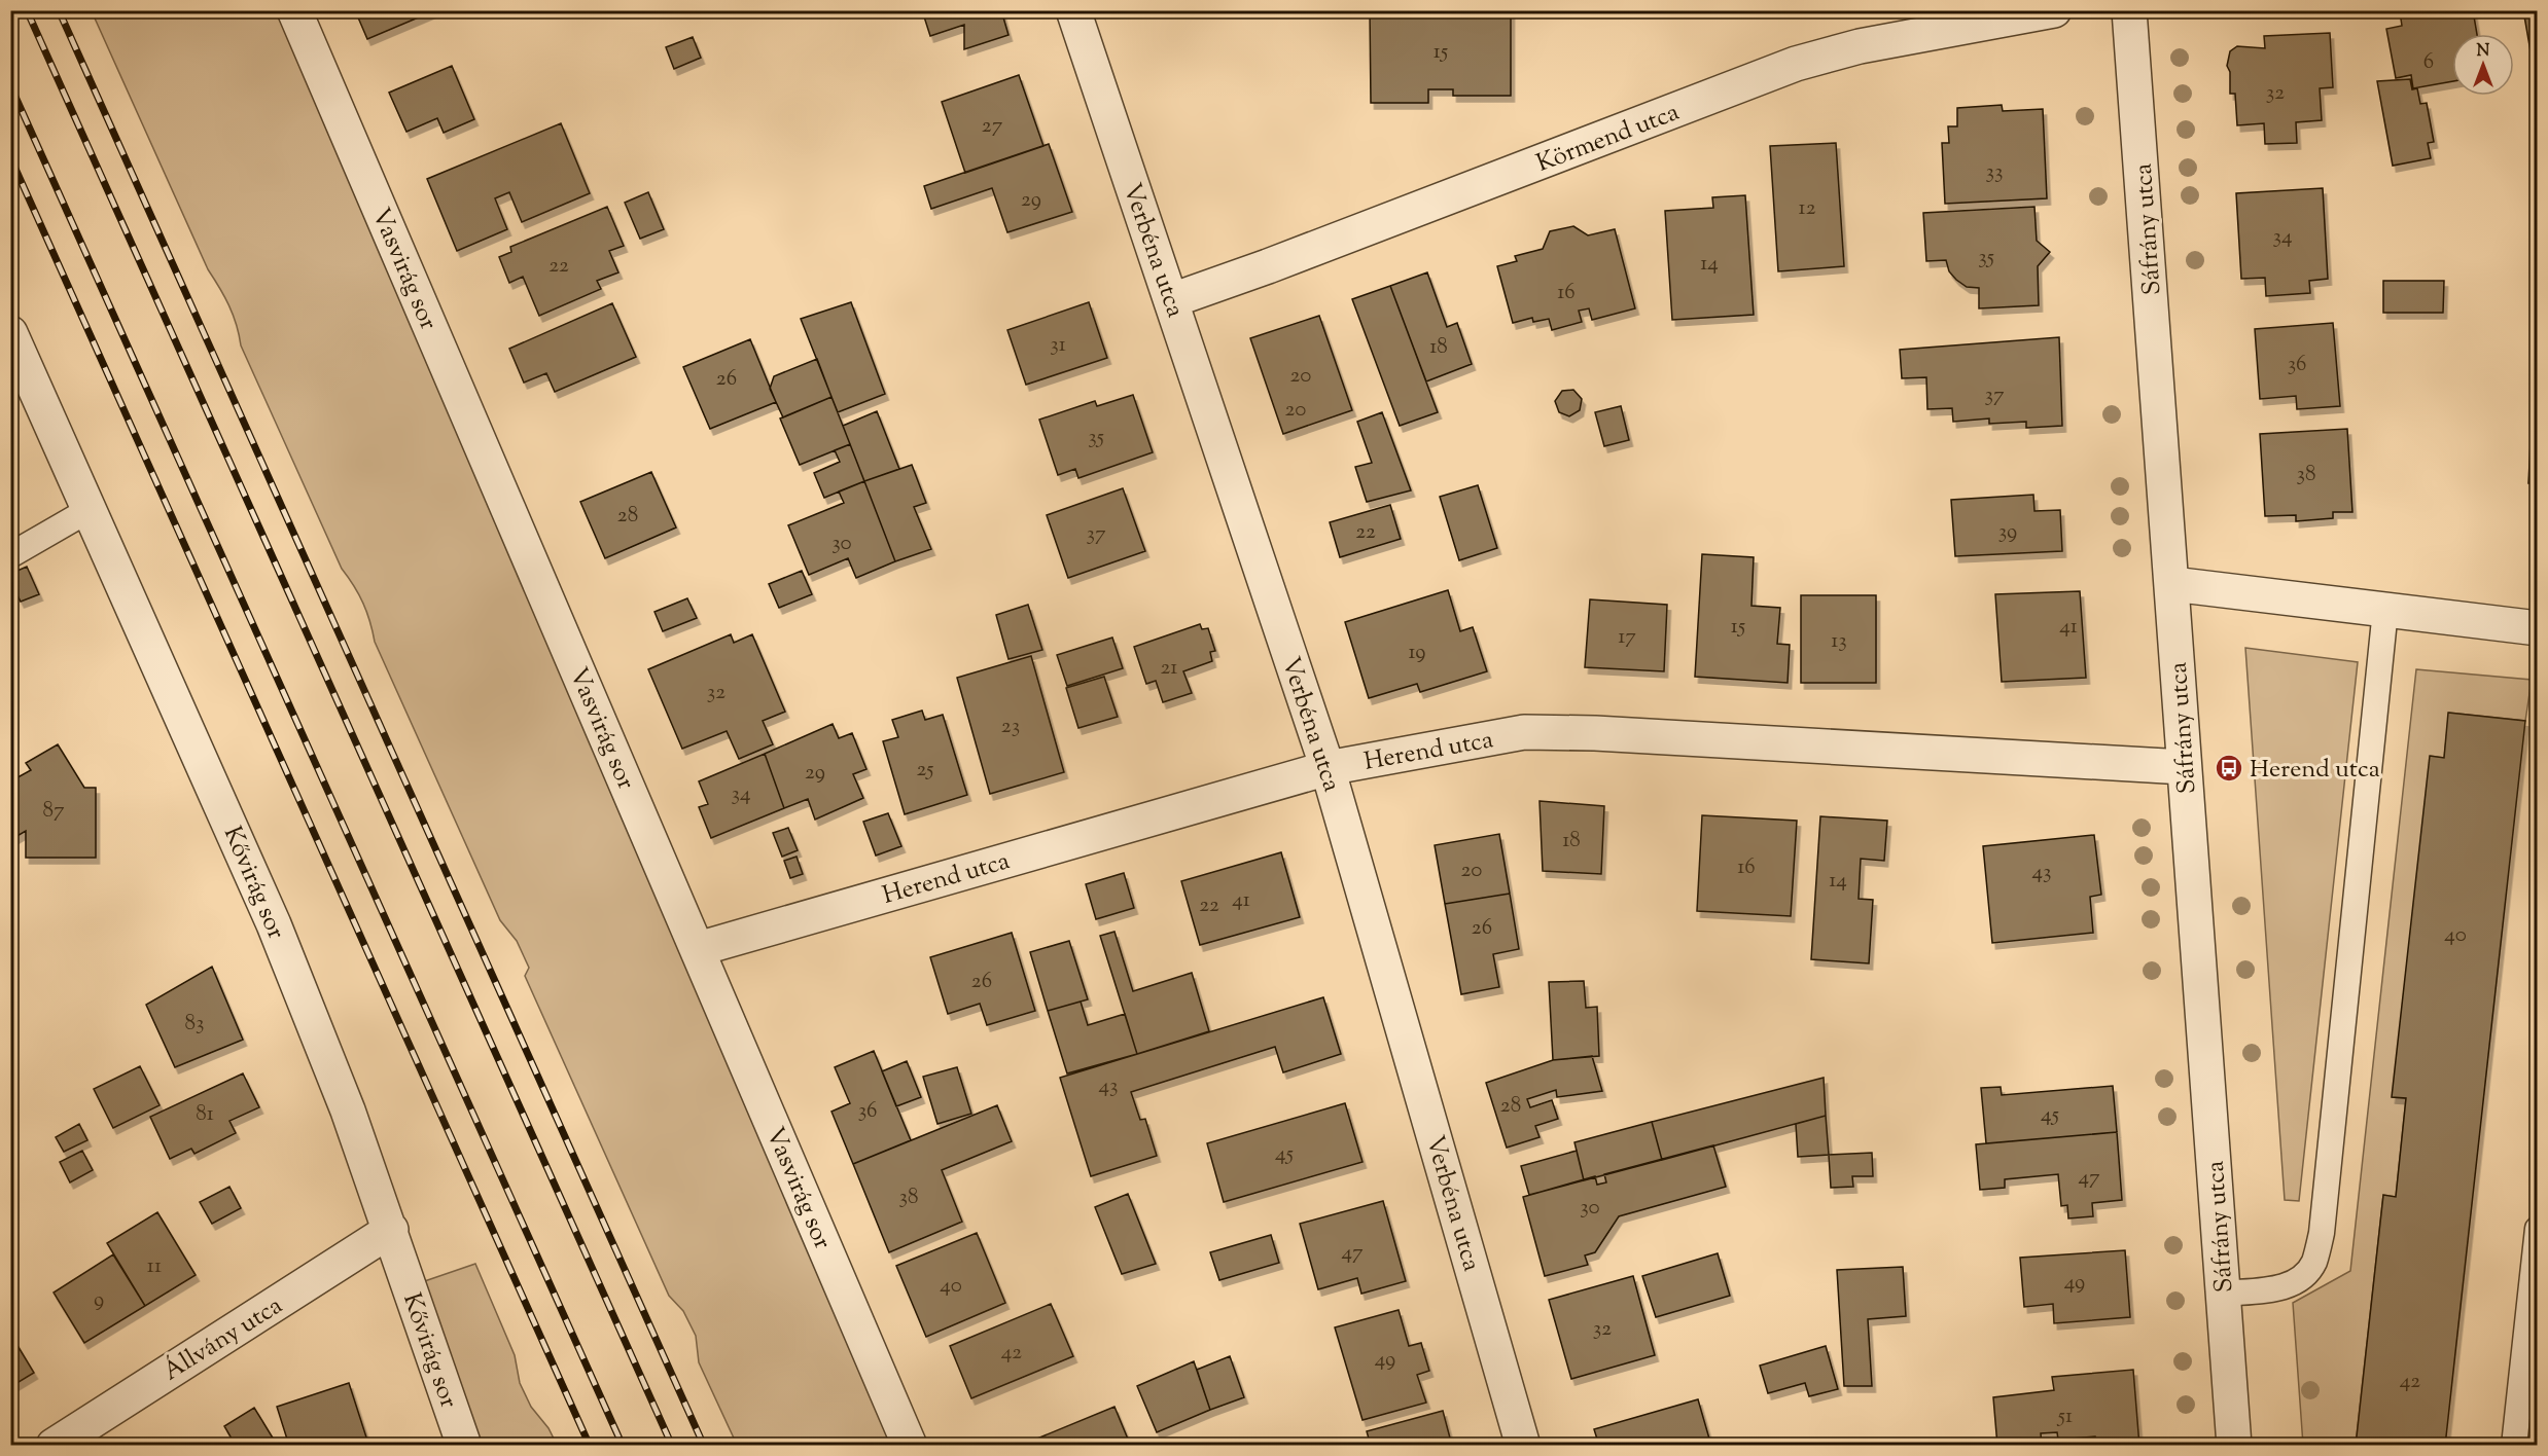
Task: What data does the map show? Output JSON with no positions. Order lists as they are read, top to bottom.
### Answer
{
  "streets": {
    "street": [
      "Körmend utca",
      "Sáfrány utca",
      "Verbéna utca",
      "Vasvirág sor",
      "Herend utca",
      "Kővirág sor",
      "Állvány utca"
    ]
  },
  "crossings": [
    ["Körmend utca", "Verbéna utca"],
    ["Sáfrány utca", "Herend utca"],
    ["Verbéna utca", "Herend utca"],
    ["Vasvirág sor", "Herend utca"],
    ["Kővirág sor", "Állvány utca"]
  ],
  "places": {
    "bus stop": ["Herend utca"]
  },
  "house_numbers": [
    "15",
    "6",
    "32",
    "27",
    "33",
    "29",
    "12",
    "34",
    "35",
    "14",
    "22",
    "16",
    "31",
    "18",
    "36",
    "20",
    "26",
    "37",
    "20",
    "35",
    "38",
    "28",
    "22",
    "39",
    "37",
    "30",
    "15",
    "41",
    "17",
    "13",
    "19",
    "21",
    "32",
    "23",
    "25",
    "29",
    "34",
    "87",
    "18",
    "16",
    "20",
    "43",
    "14",
    "41",
    "22",
    "26",
    "40",
    "26",
    "83",
    "43",
    "28",
    "36",
    "81",
    "45",
    "45",
    "47",
    "38",
    "30",
    "47",
    "11",
    "49",
    "40",
    "9",
    "32",
    "42",
    "49",
    "42",
    "51"
  ],
  "north": "top"
}
